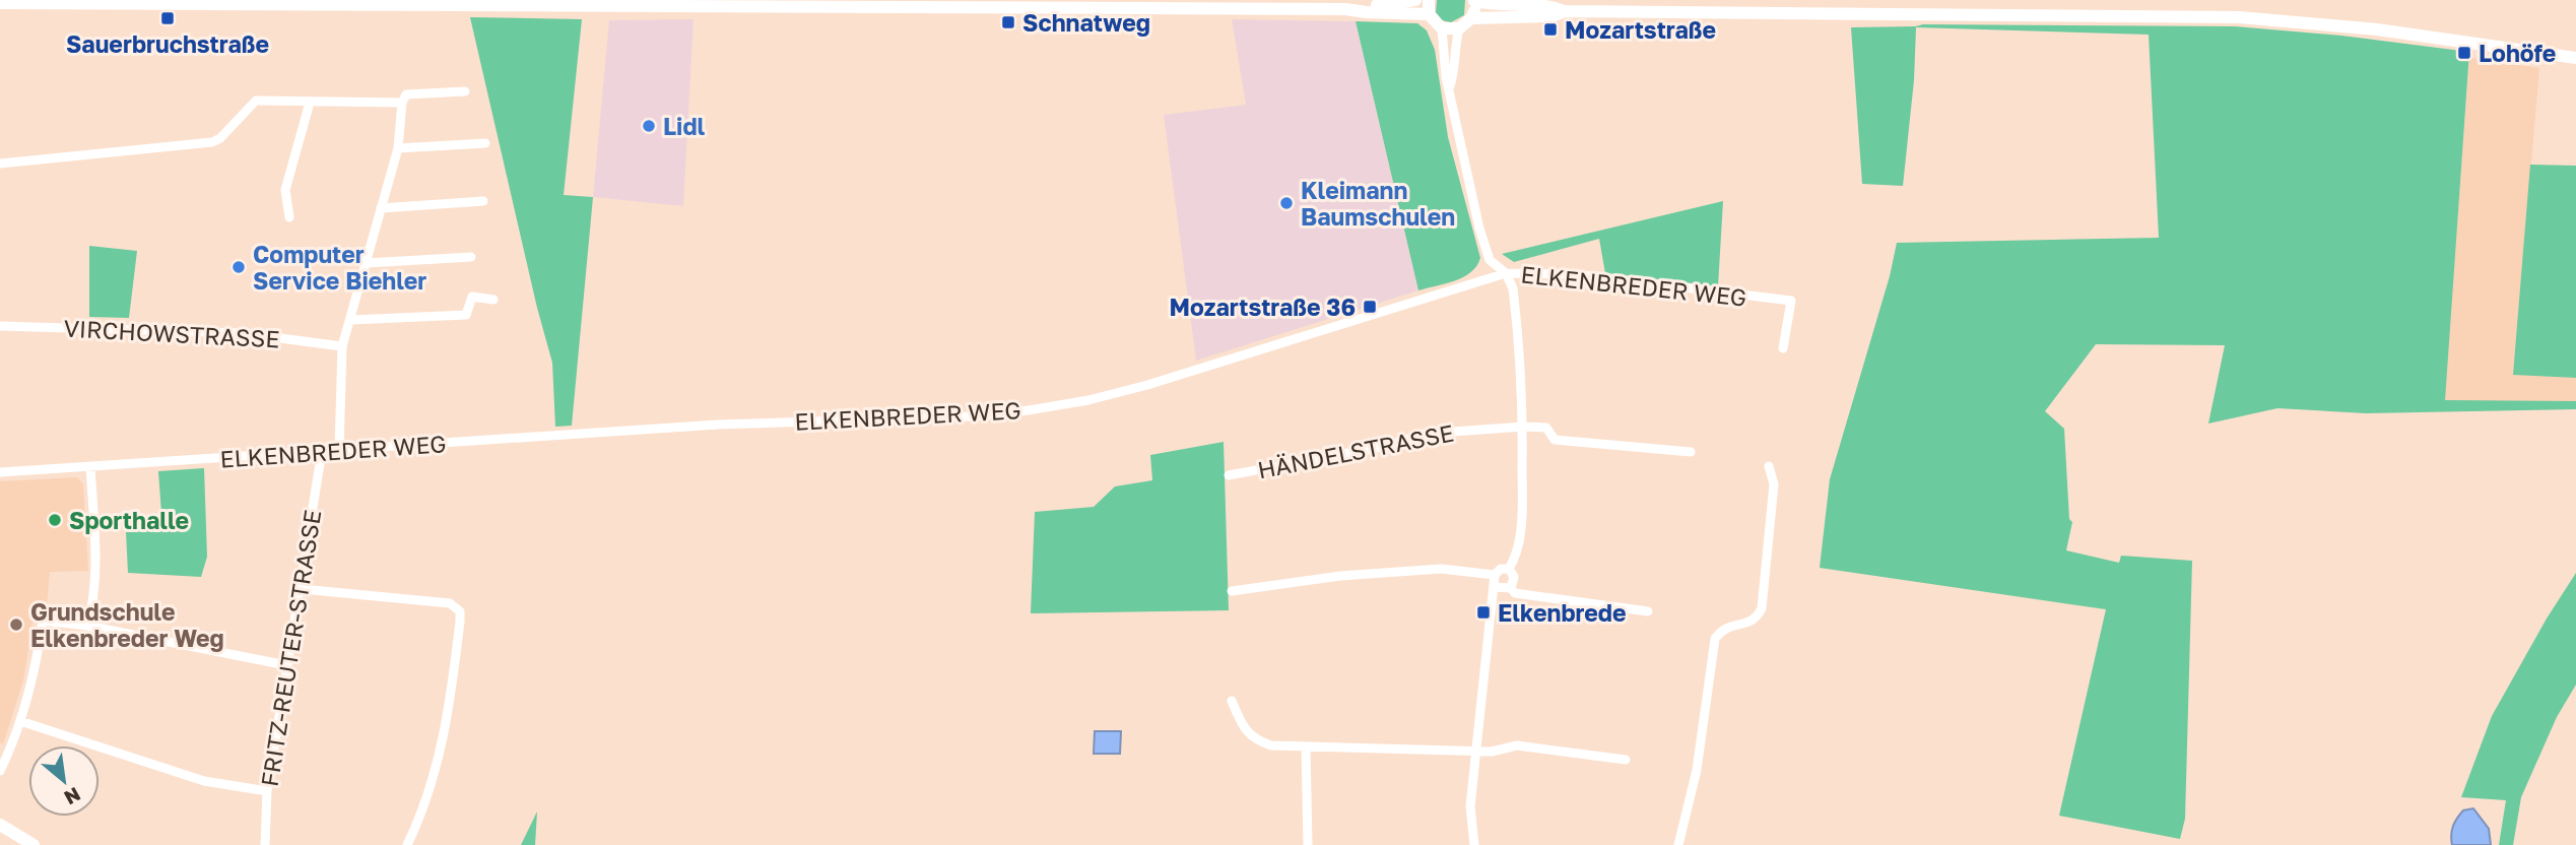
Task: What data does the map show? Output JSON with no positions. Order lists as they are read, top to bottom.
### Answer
{
  "streets": {
    "street": [
      "ELKENBREDER WEG",
      "VIRCHOWSTRASSE",
      "HÄNDELSTRASSE",
      "FRITZ-REUTER-STRASSE"
    ]
  },
  "crossings": [
    ["ELKENBREDER WEG", "FRITZ-REUTER-STRASSE"]
  ],
  "places": {
    "transit": [
      "Sauerbruchstraße",
      "Schnatweg",
      "Mozartstraße",
      "Lohöfe",
      "Mozartstraße 36",
      "Elkenbrede"
    ],
    "other": [
      "Lidl",
      "Kleimann Baumschulen",
      "Computer Service Biehler",
      "Sporthalle",
      "Grundschule Elkenbreder Weg"
    ]
  },
  "north": "bottom right"
}
